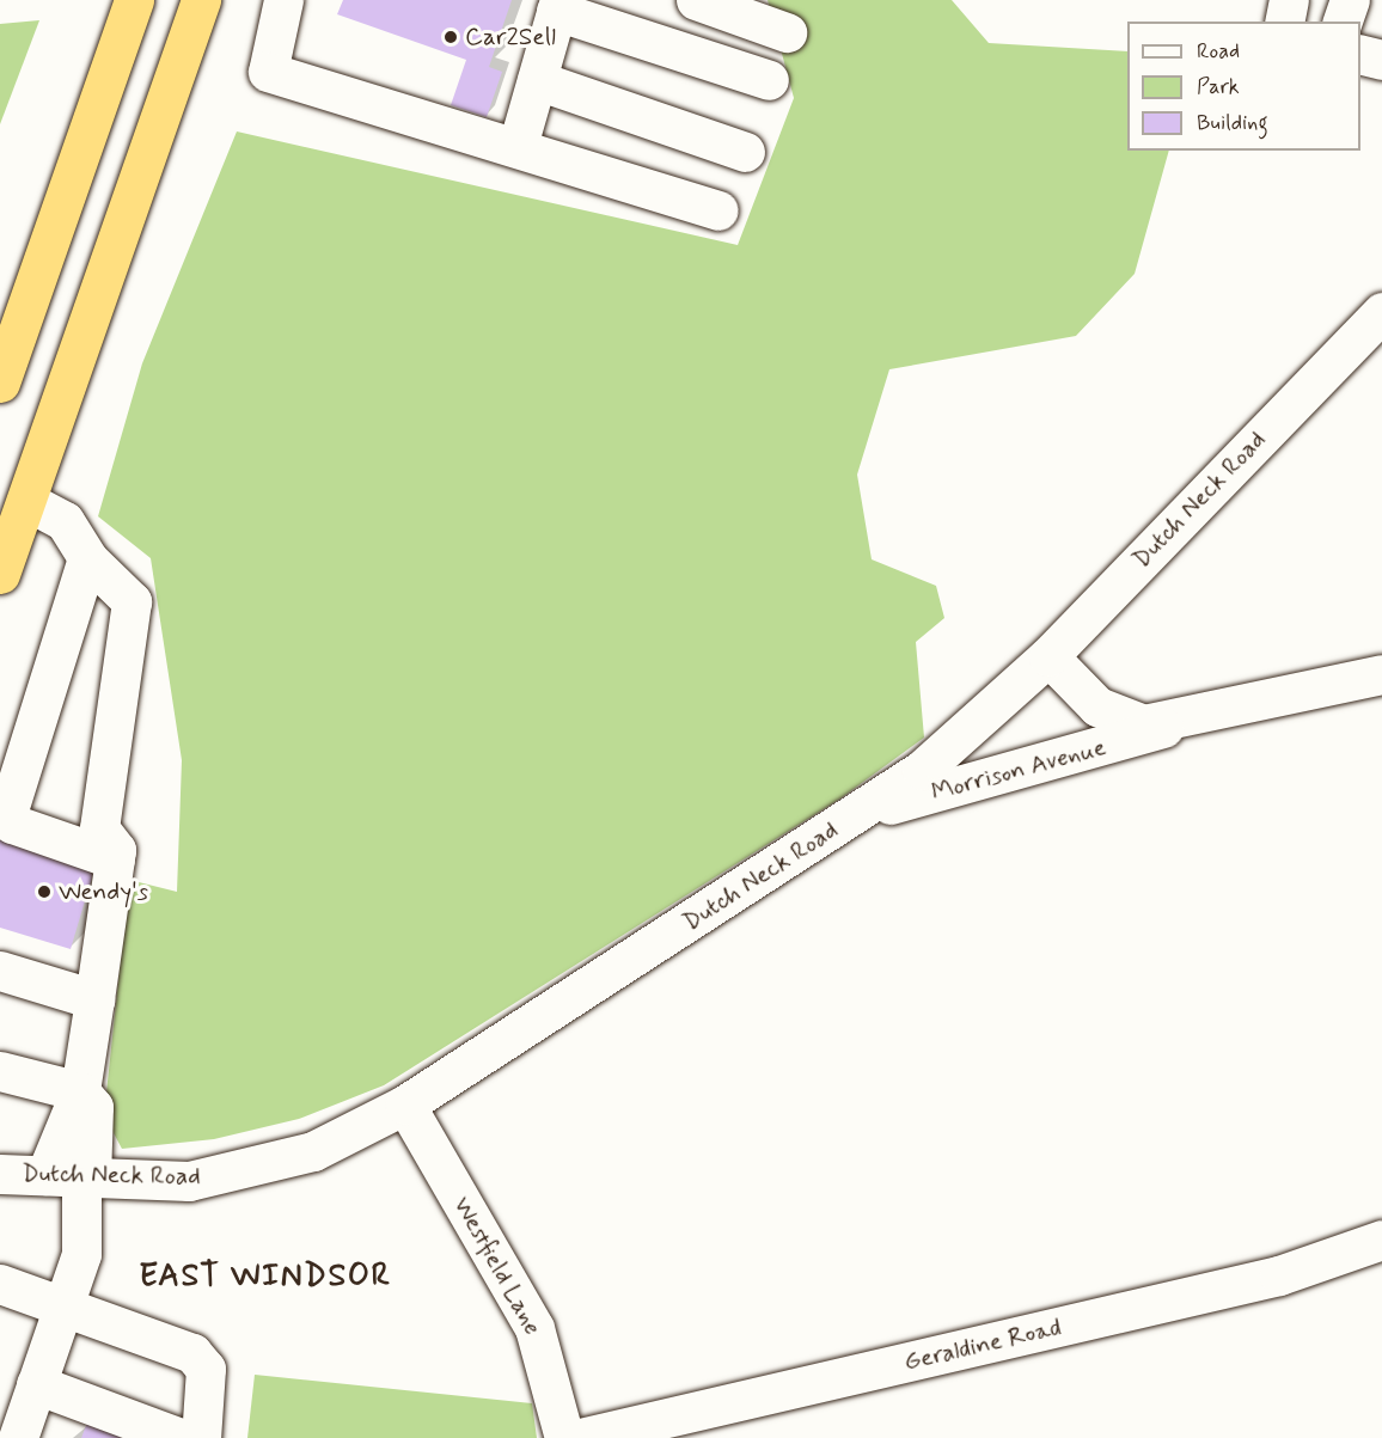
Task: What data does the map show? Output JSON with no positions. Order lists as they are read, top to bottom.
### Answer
{
  "streets": {
    "street": [
      "Dutch Neck Road",
      "Morrison Avenue",
      "Westfield Lane",
      "Geraldine Road"
    ]
  },
  "crossings": [
    ["Dutch Neck Road", "Morrison Avenue"],
    ["Dutch Neck Road", "Westfield Lane"]
  ],
  "districts": ["EAST WINDSOR"],
  "places": ["Car2Sell", "Wendy's"],
  "legend": ["Road", "Park", "Building"]
}
